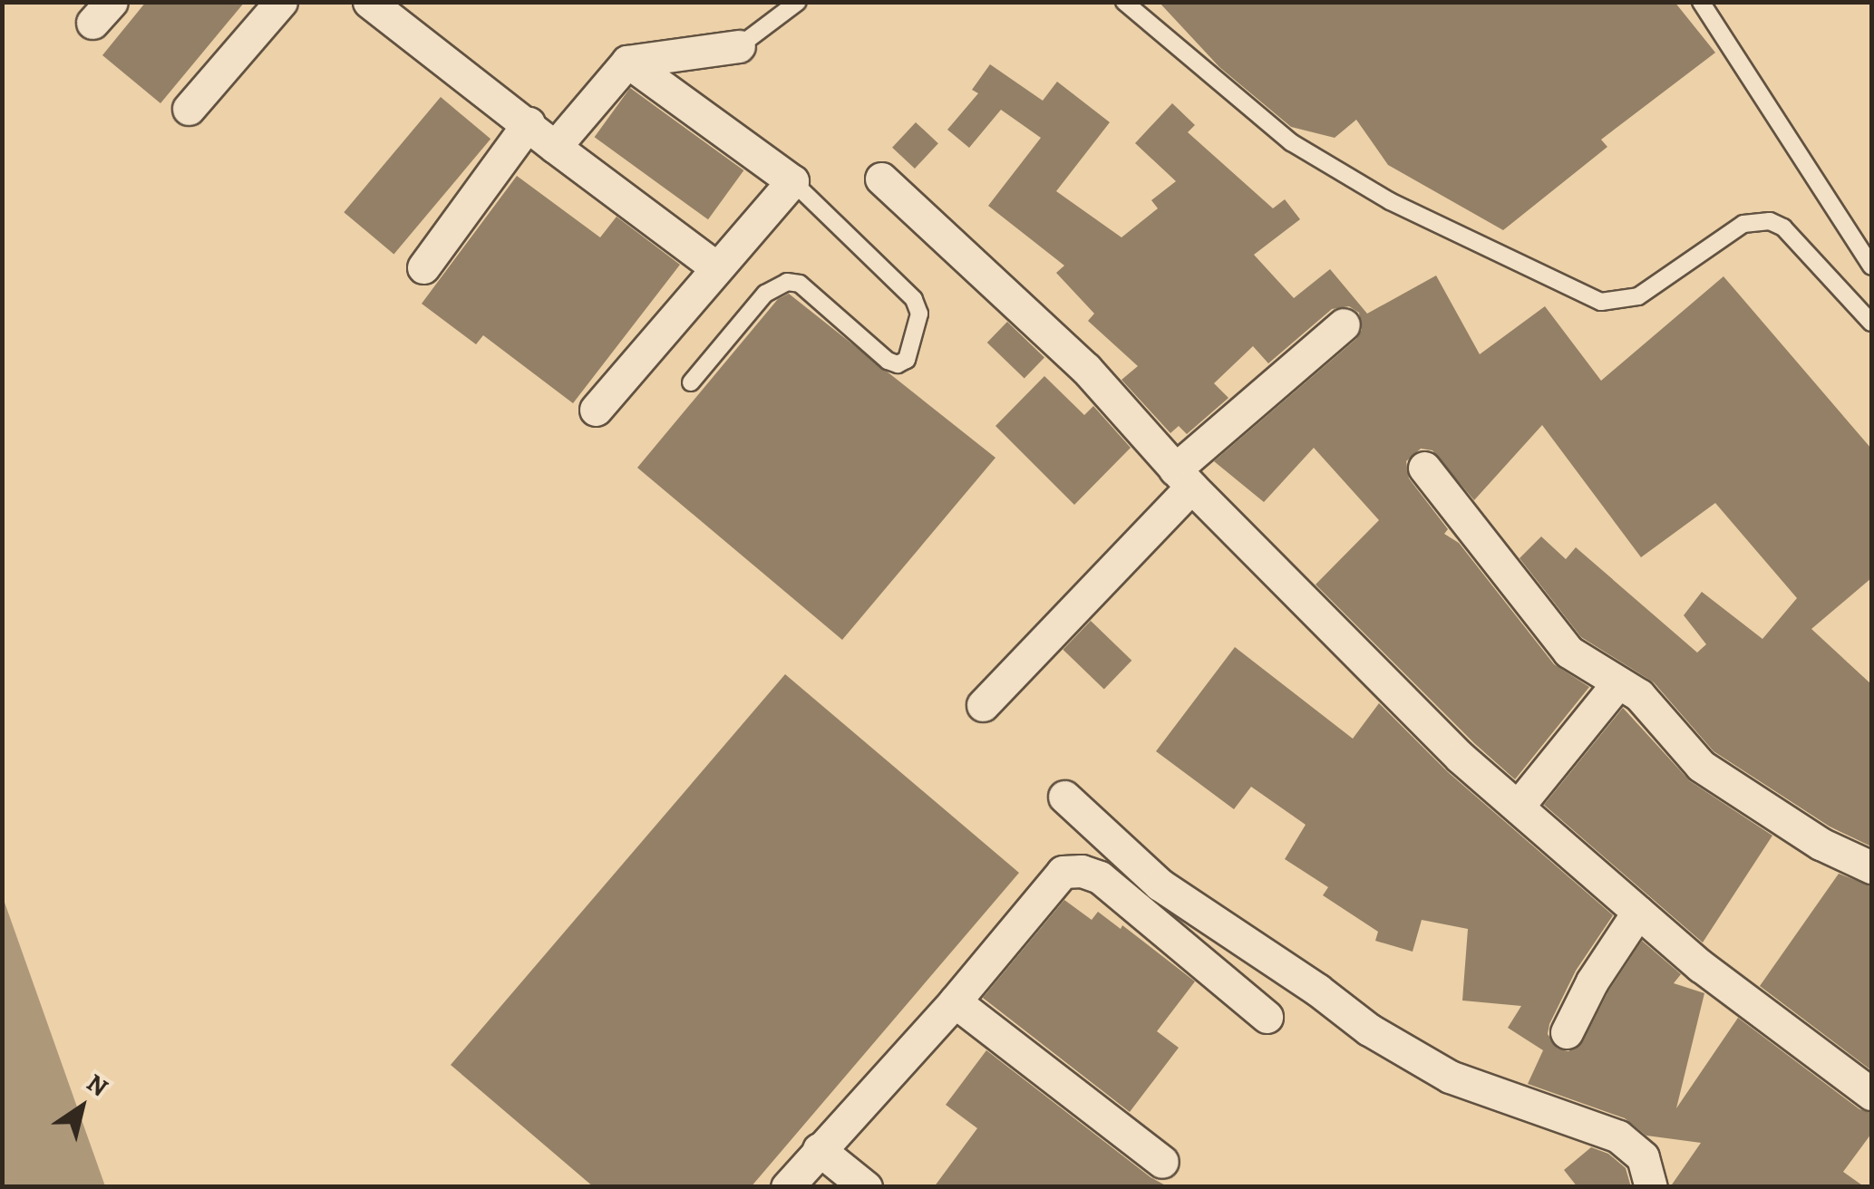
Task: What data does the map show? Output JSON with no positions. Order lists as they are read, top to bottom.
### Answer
{
  "north": "top right"
}
